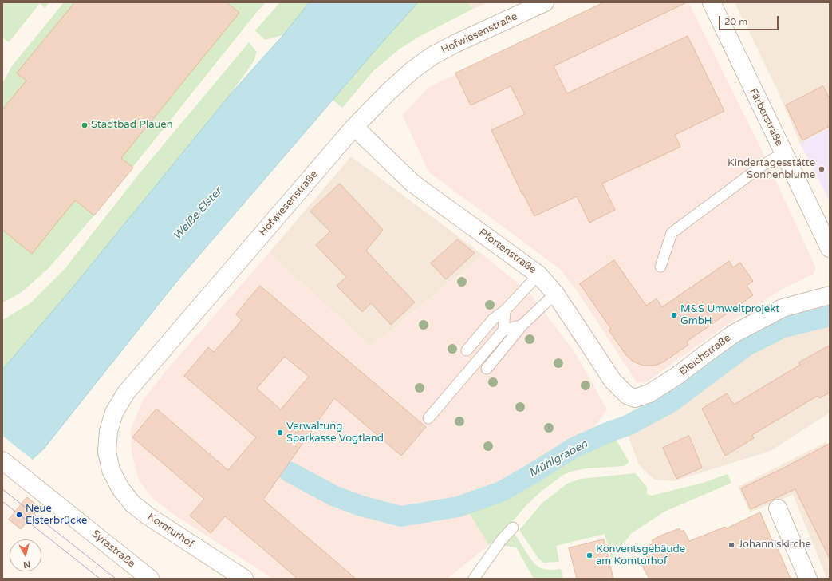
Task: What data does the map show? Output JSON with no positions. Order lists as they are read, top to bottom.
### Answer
{
  "streets": {
    "street": [
      "Hofwiesenstraße",
      "Färberstraße",
      "Pfortenstraße",
      "Bleichstraße",
      "Komturhof",
      "Syrastraße"
    ]
  },
  "crossings": [
    ["Hofwiesenstraße", "Pfortenstraße"],
    ["Hofwiesenstraße", "Komturhof"],
    ["Pfortenstraße", "Bleichstraße"]
  ],
  "water": ["Weiße Elster", "Mühlgraben"],
  "places": [
    "Stadtbad Plauen",
    "Kindertagesstätte Sonnenblume",
    "M&S Umweltprojekt GmbH",
    "Verwaltung Sparkasse Vogtland",
    "Neue Elsterbrücke",
    "Johanniskirche",
    "Konventsgebäude am Komturhof"
  ],
  "scale_bar": "20 m",
  "north": "bottom"
}
